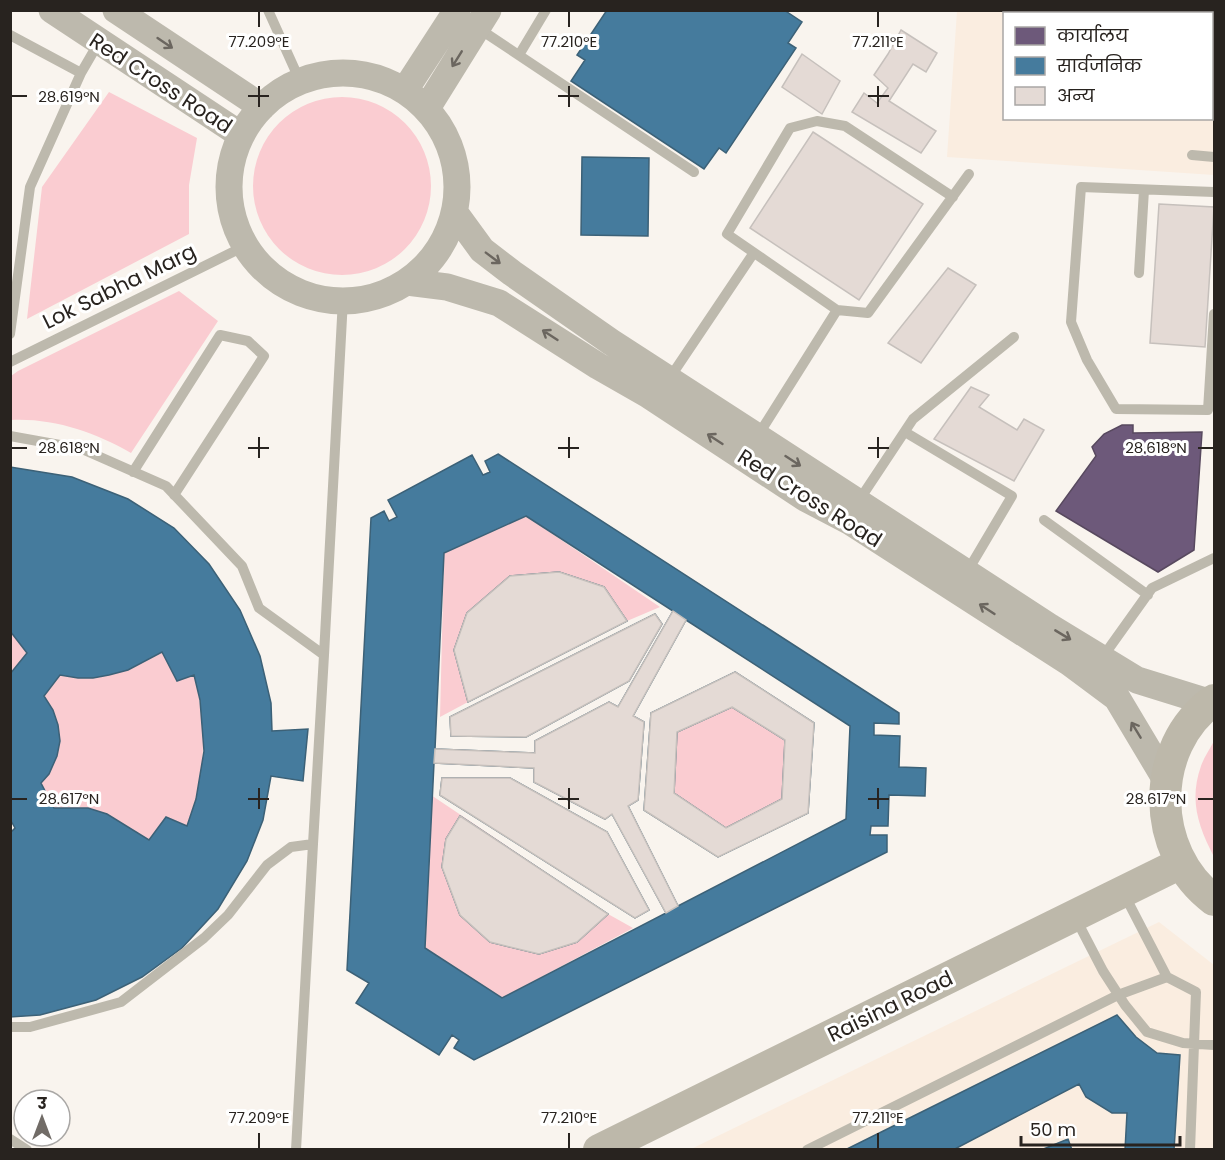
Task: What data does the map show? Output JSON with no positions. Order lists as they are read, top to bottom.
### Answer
{
  "streets": {
    "main road": ["Raisina Road"],
    "street": ["Red Cross Road"],
    "lane": ["Lok Sabha Marg"]
  },
  "legend": ["कार्यालय", "सार्वजनिक", "अन्य"],
  "scale_bar": "50 m",
  "north": "top",
  "coordinates": [
    "77.209°E",
    "77.210°E",
    "77.211°E",
    "28.619°N",
    "28.618°N",
    "28.617°N"
  ]
}
